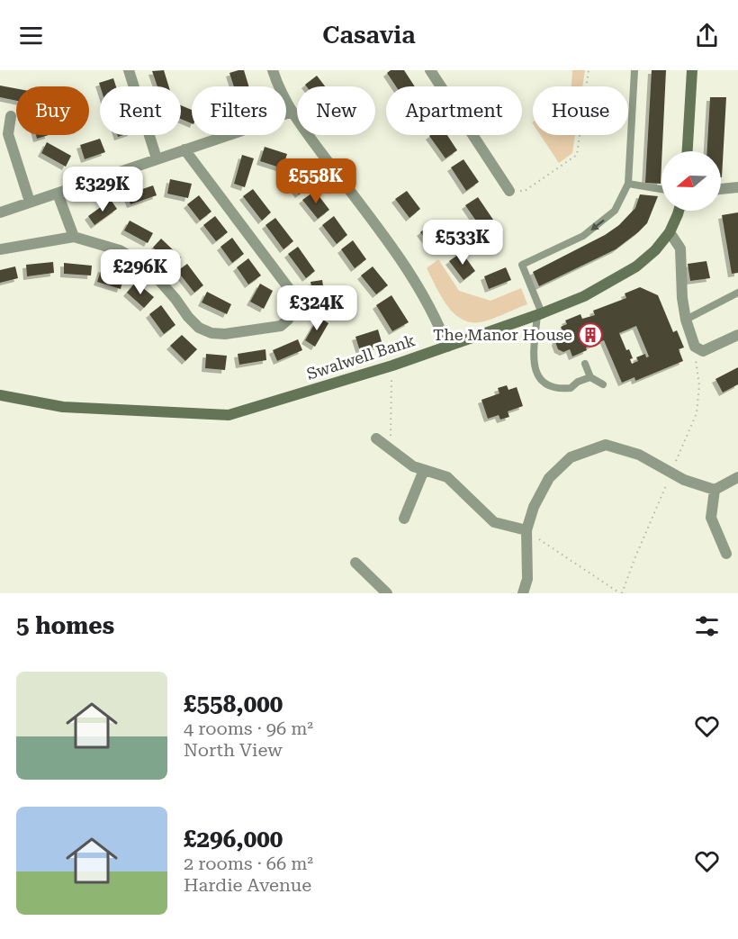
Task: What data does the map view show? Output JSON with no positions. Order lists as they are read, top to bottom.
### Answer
{
  "streets": {
    "main road": ["Swalwell Bank"]
  },
  "places": {
    "building": ["The Manor House"]
  },
  "north": "left",
  "page": {
    "header": "Casavia",
    "chip": [
      "Buy",
      "Rent",
      "Filters",
      "New",
      "Apartment",
      "House"
    ],
    "price": [
      "£558K",
      "£329K",
      "£533K",
      "£296K",
      "£324K"
    ],
    "heading": "5 homes",
    "list": [
      {
        "name": "£558,000",
        "note": "4 rooms · 96 m² · North View"
      },
      {
        "name": "£296,000",
        "note": "2 rooms · 66 m² · Hardie Avenue"
      }
    ]
  }
}
